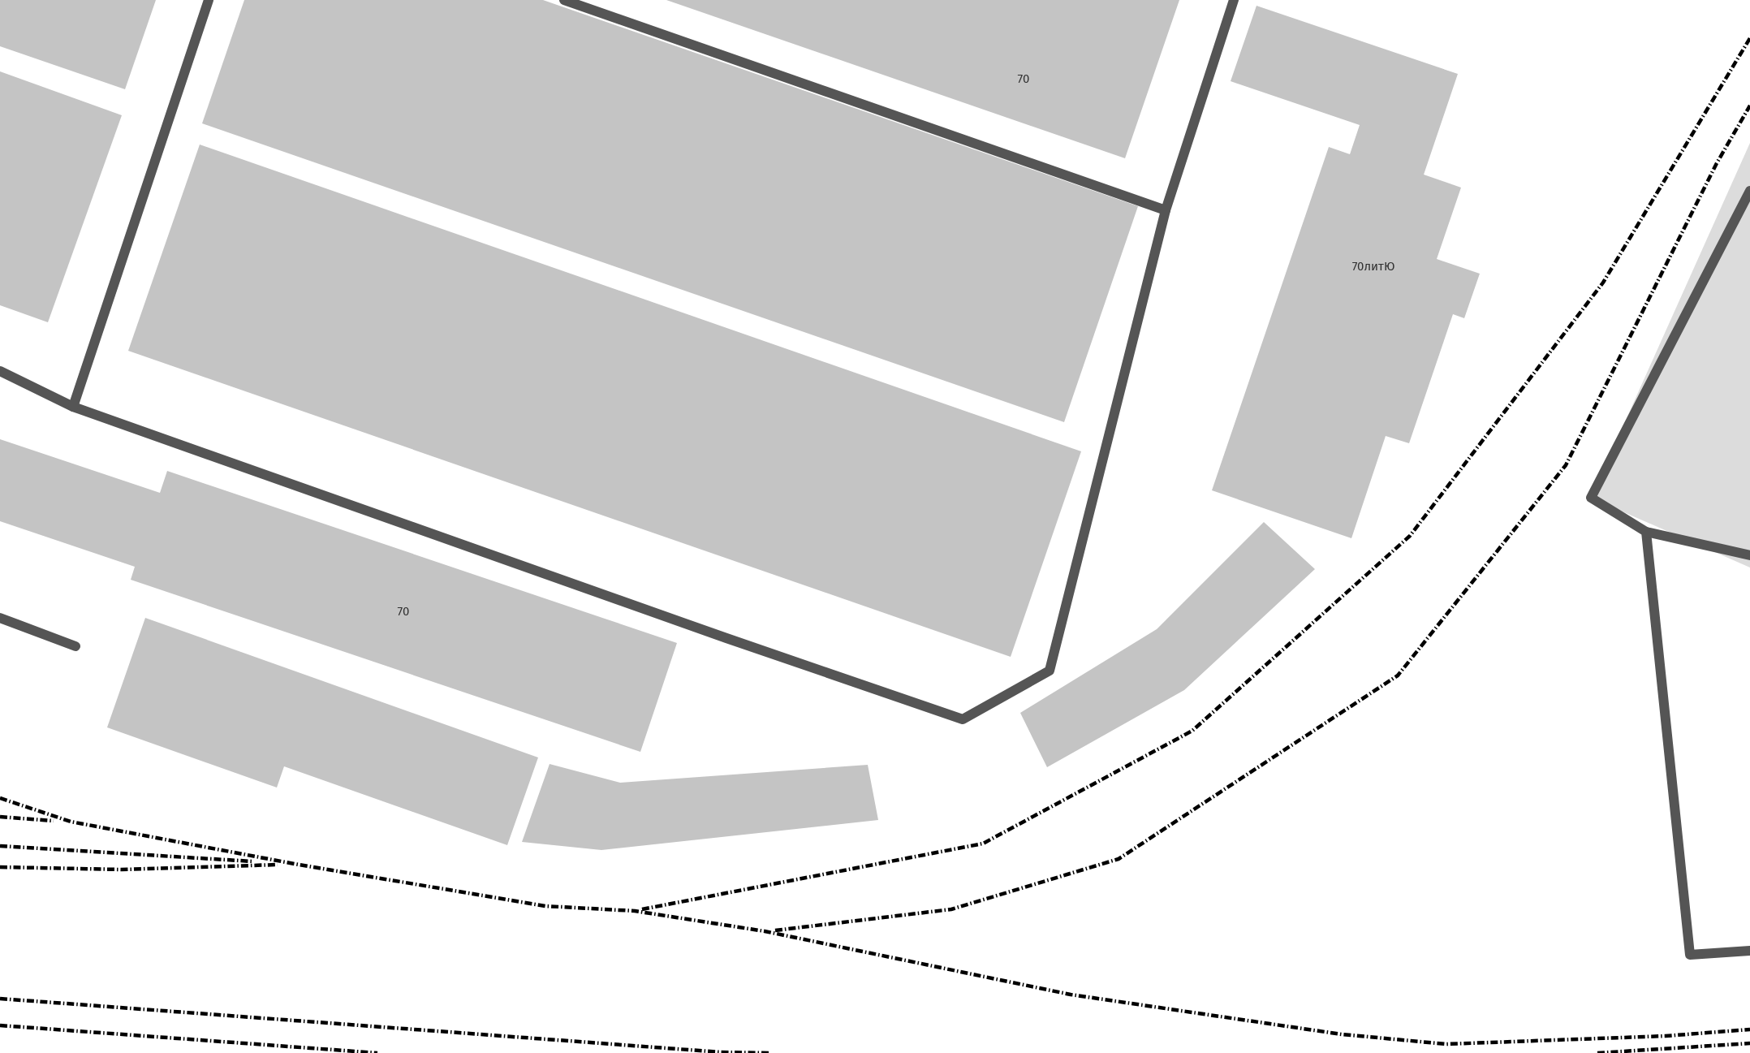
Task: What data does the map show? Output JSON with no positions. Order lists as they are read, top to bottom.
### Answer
{
  "house_numbers": ["70", "70литЮ", "70"]
}
